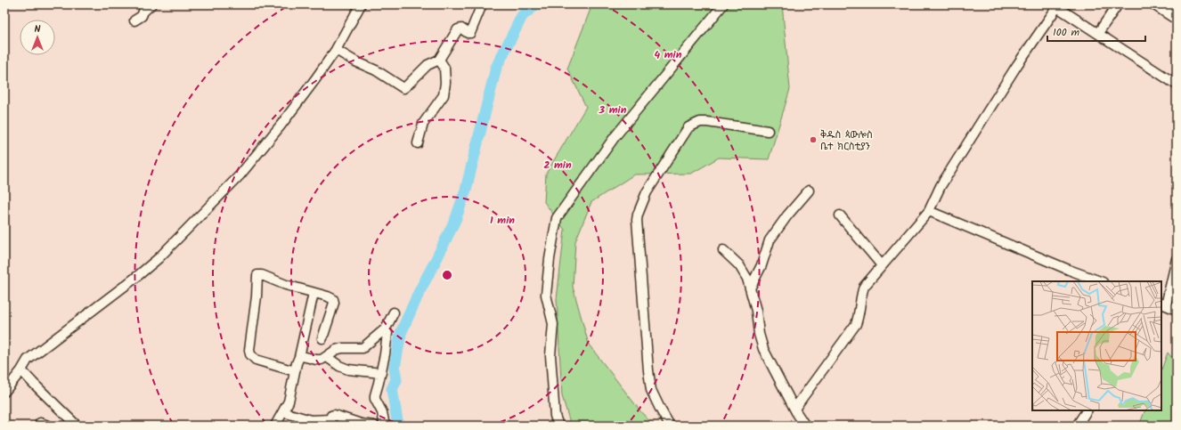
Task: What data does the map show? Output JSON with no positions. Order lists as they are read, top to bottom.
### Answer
{
  "places": ["ቅዱስ ጳውሎስ ቤተ ክርስቲያን"],
  "scale_bar": "100 m",
  "north": "top",
  "rings": [
    "4 min",
    "3 min",
    "2 min",
    "1 min"
  ]
}
